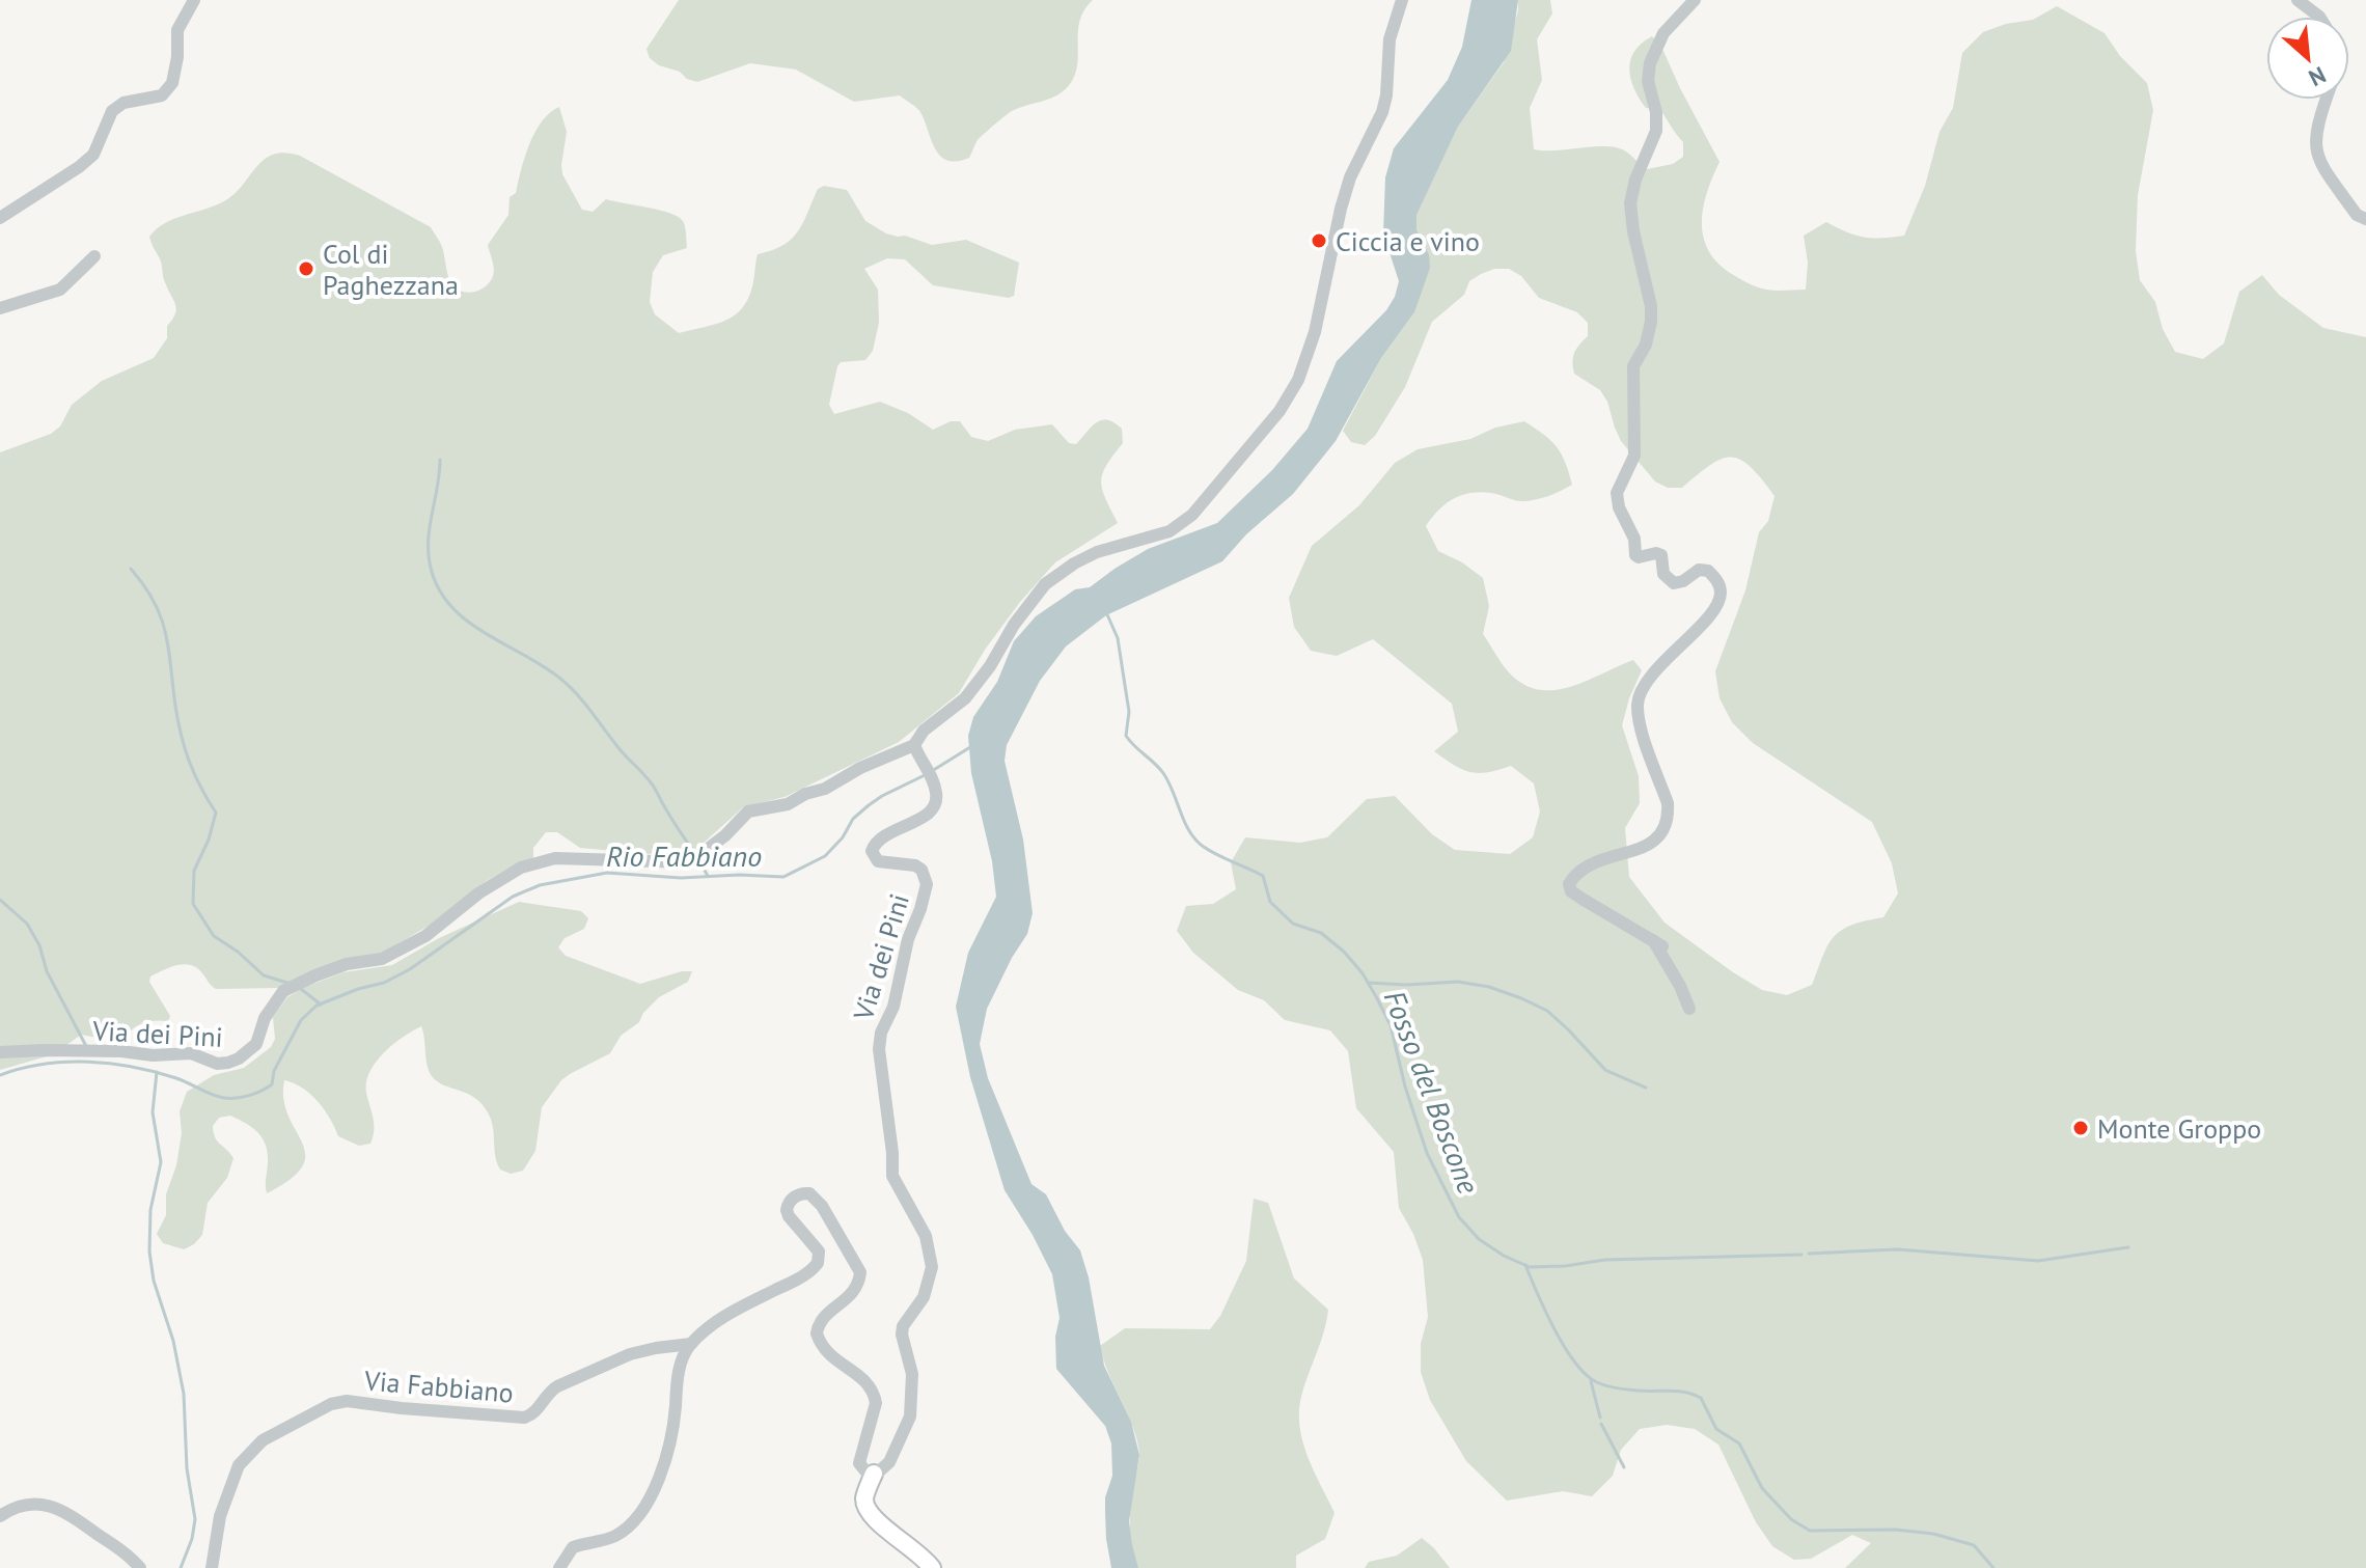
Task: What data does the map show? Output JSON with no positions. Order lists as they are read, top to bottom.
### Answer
{
  "streets": {
    "street": ["Via dei Pini", "Via Fabbiano"]
  },
  "water": ["Rio Fabbiano", "Fosso del Boscone"],
  "places": ["Ciccia e vino", "Col di Paghezzana", "Monte Groppo"],
  "north": "bottom right"
}
